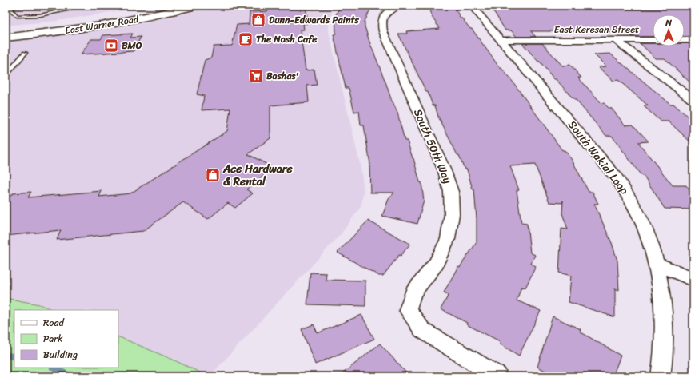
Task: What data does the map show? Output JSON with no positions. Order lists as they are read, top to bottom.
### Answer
{
  "streets": {
    "main road": ["East Warner Road"],
    "street": ["East Keresan Street", "South 50th Way", "South Wakial Loop"]
  },
  "crossings": [
    ["East Keresan Street", "South Wakial Loop"]
  ],
  "places": {
    "shop": ["Dunn-Edwards Paints", "Ace Hardware & Rental"],
    "cafe": ["The Nosh Cafe"],
    "bank": ["BMO"],
    "supermarket": ["Bashas'"]
  },
  "legend": ["Road", "Park", "Building"],
  "north": "top"
}
